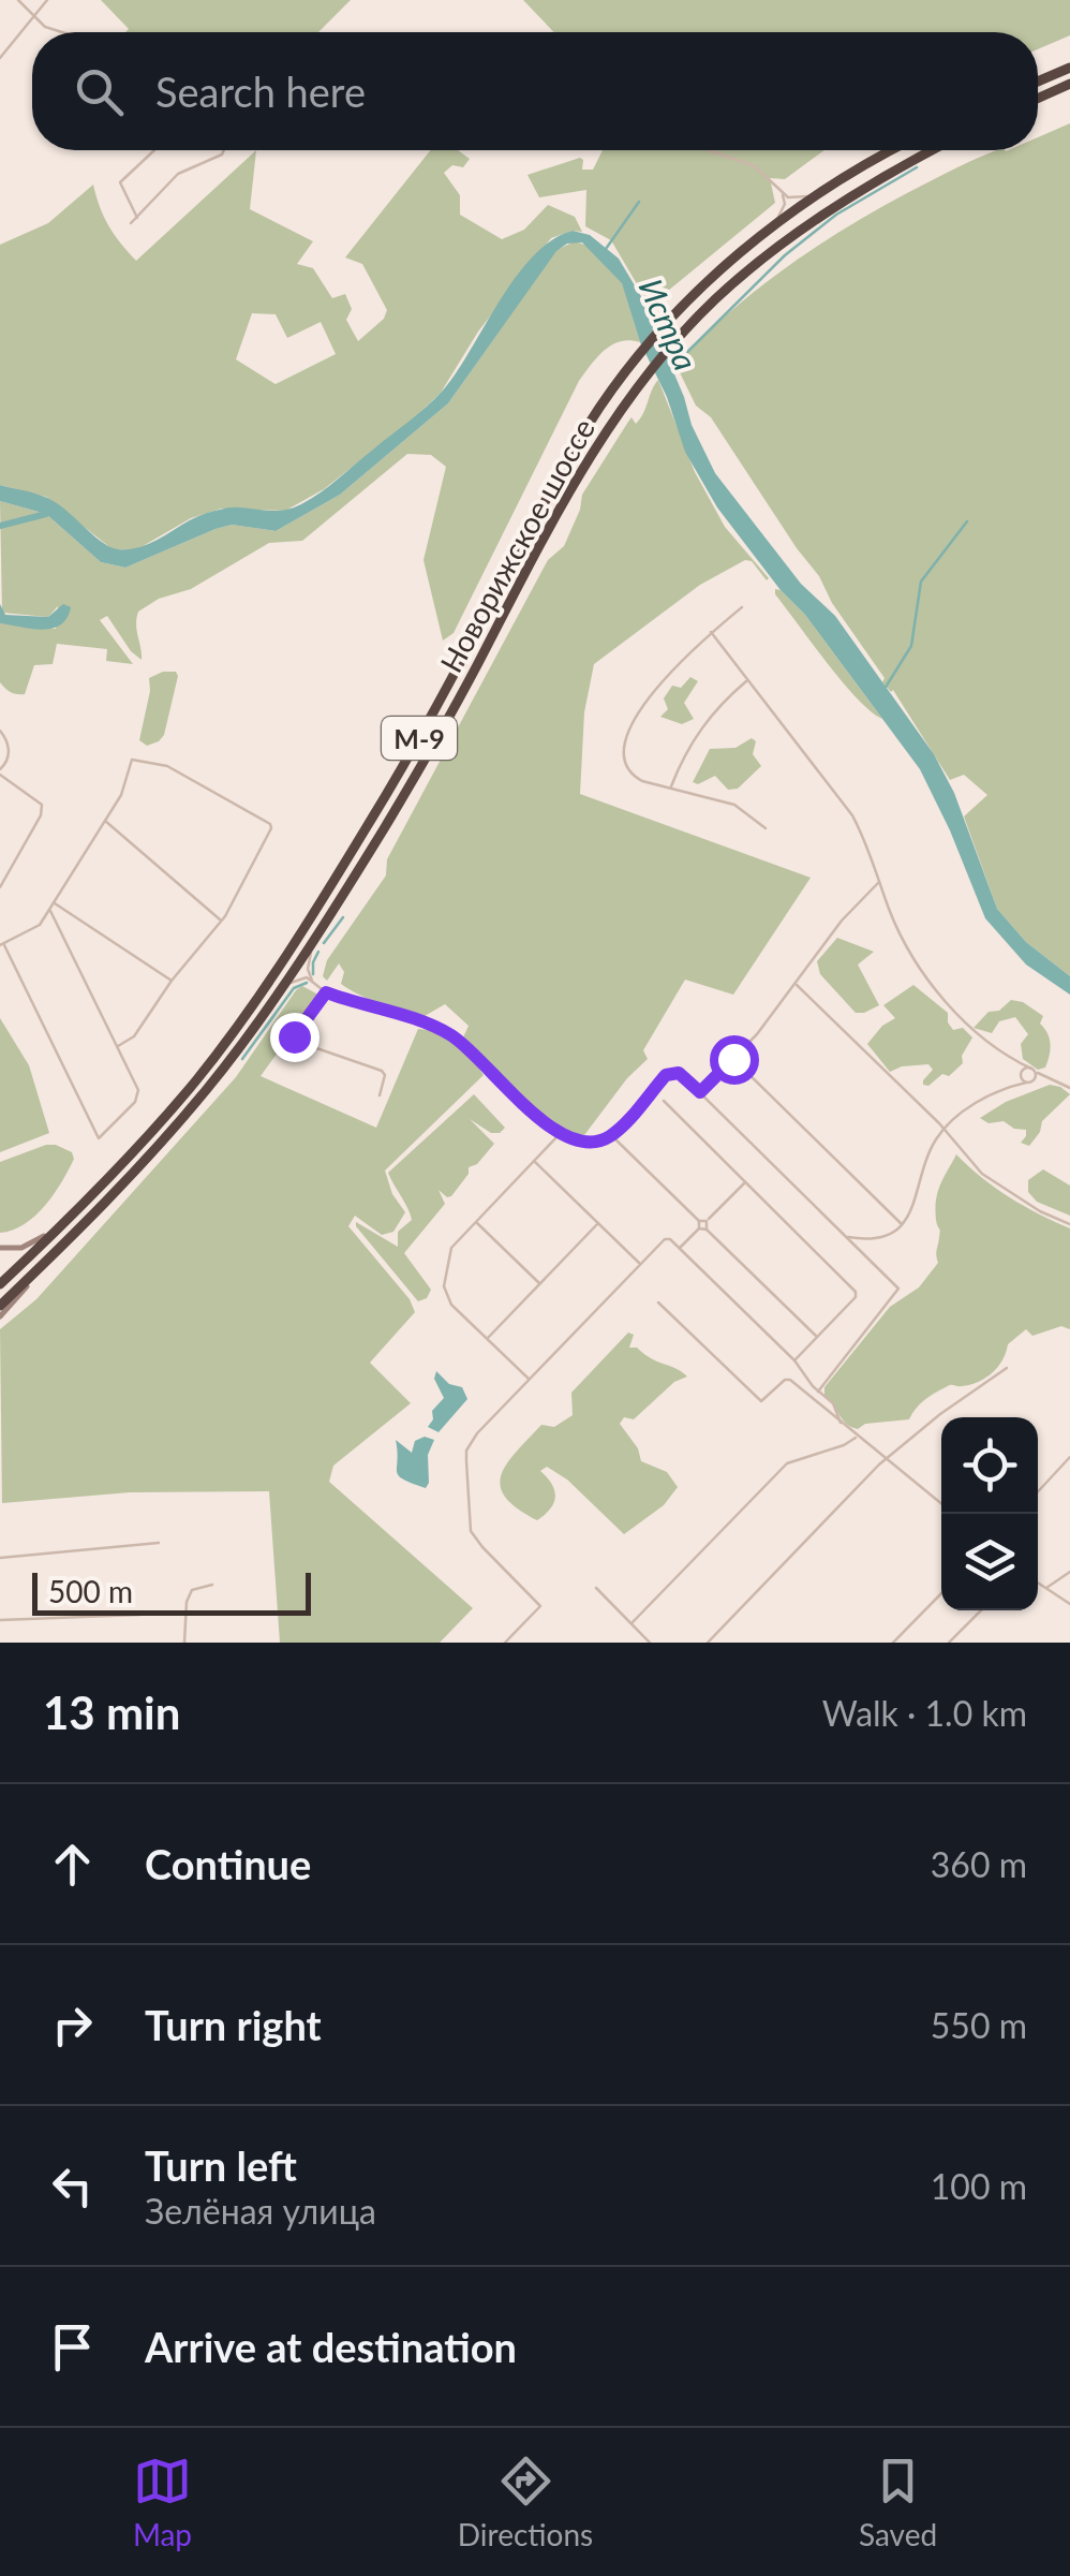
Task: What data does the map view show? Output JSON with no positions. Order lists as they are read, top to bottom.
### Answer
{
  "streets": {
    "highway": ["Новорижское шоссе", "М-9"]
  },
  "water": ["Истра"],
  "scale_bar": "500 m",
  "page": {
    "search": "Search here",
    "scale": "500 m",
    "heading": ["13 min", "Walk · 1.0 km"],
    "list": [
      ["Continue", "360 m"],
      ["Turn right", "550 m"],
      ["Turn left", "Зелёная улица", "100 m"],
      "Arrive at destination"
    ],
    "nav": ["Map", "Directions", "Saved"]
  }
}
